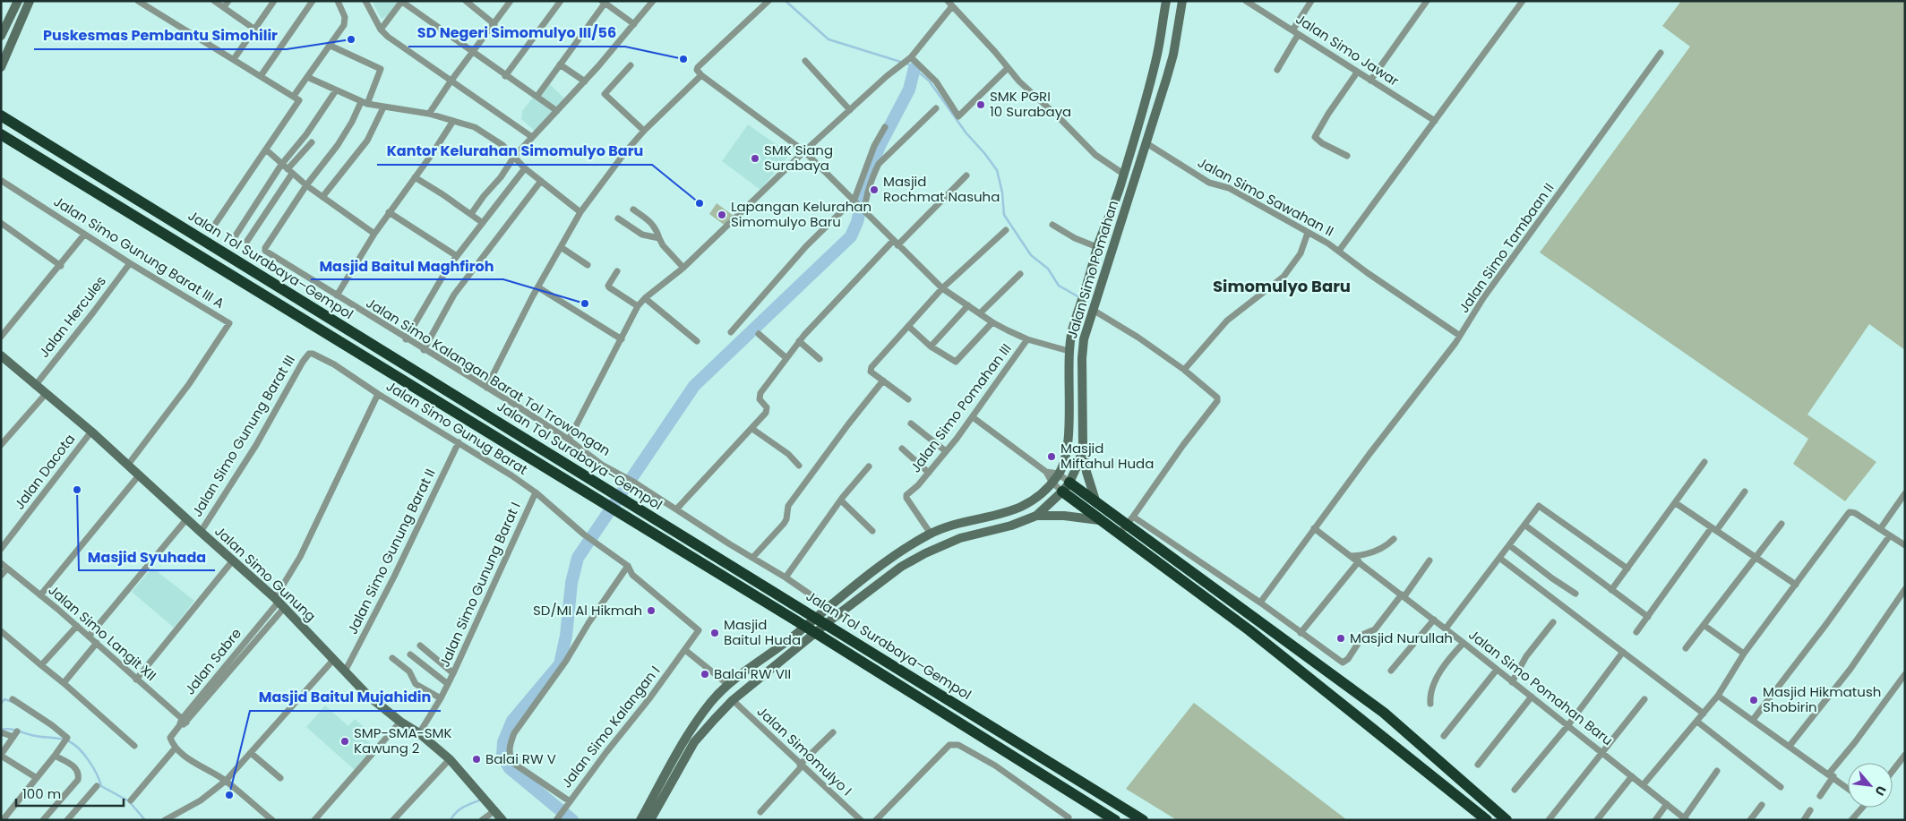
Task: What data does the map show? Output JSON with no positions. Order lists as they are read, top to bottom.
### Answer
{
  "streets": {
    "highway": ["Jalan Tol Surabaya–Gempol"],
    "main road": ["Jalan Simo Pomahan", "Jalan Simo Gunung"],
    "street": [
      "Jalan Simo Jawar",
      "Jalan Simo Sawahan II",
      "Jalan Simo Tambaan II",
      "Jalan Simo Gunung Barat III A",
      "Jalan Hercules",
      "Jalan Simo Kalangan Barat Tol Trowongan",
      "Jalan Simo Pomahan III",
      "Jalan Simo Gunug Barat",
      "Jalan Simo Gunung Barat III",
      "Jalan Dacota",
      "Jalan Simo Gunung Barat II",
      "Jalan Simo Gunung Barat I",
      "Jalan Simo Langit XII",
      "Jalan Sabre",
      "Jalan Simo Pomahan Baru",
      "Jalan Simo Kalangan I",
      "Jalan Simomulyo I"
    ]
  },
  "crossings": [
    ["Jalan Simo Sawahan II", "Jalan Simo Tambaan II"],
    ["Jalan Simo Sawahan II", "Jalan Simo Pomahan"],
    ["Jalan Simo Tambaan II", "Jalan Simo Pomahan Baru"],
    ["Jalan Simo Gunung Barat III A", "Jalan Hercules"],
    ["Jalan Simo Gunung Barat III A", "Jalan Simo Gunung"],
    ["Jalan Simo Pomahan", "Jalan Simo Pomahan III"],
    ["Jalan Hercules", "Jalan Simo Gunung"],
    ["Jalan Simo Gunug Barat", "Jalan Simo Gunung Barat III"],
    ["Jalan Simo Gunug Barat", "Jalan Simo Gunung Barat II"],
    ["Jalan Simo Gunug Barat", "Jalan Simo Gunung Barat I"],
    ["Jalan Simo Gunug Barat", "Jalan Sabre"],
    ["Jalan Simo Gunug Barat", "Jalan Simo Kalangan I"],
    ["Jalan Simo Gunung Barat III", "Jalan Simo Gunung"],
    ["Jalan Dacota", "Jalan Simo Gunung"],
    ["Jalan Simo Gunung Barat II", "Jalan Simo Gunung"],
    ["Jalan Simo Gunung", "Jalan Simo Gunung Barat I"],
    ["Jalan Simo Gunung", "Jalan Sabre"],
    ["Jalan Simo Langit XII", "Jalan Sabre"]
  ],
  "districts": ["Simomulyo Baru"],
  "places": [
    "Puskesmas Pembantu Simohilir",
    "SD Negeri Simomulyo III/56",
    "SMK PGRI 10 Surabaya",
    "SMK Siang Surabaya",
    "Masjid Rochmat Nasuha",
    "Kantor Kelurahan Simomulyo Baru",
    "Lapangan Kelurahan Simomulyo Baru",
    "Masjid Baitul Maghfiroh",
    "Masjid Miftahul Huda",
    "Masjid Syuhada",
    "SD/MI Al Hikmah",
    "Masjid Baitul Huda",
    "Masjid Nurullah",
    "Balai RW VII",
    "Masjid Hikmatush Shobirin",
    "SMP-SMA-SMK Kawung 2",
    "Balai RW V",
    "Masjid Baitul Mujahidin"
  ],
  "scale_bar": "100 m",
  "north": "bottom right"
}
